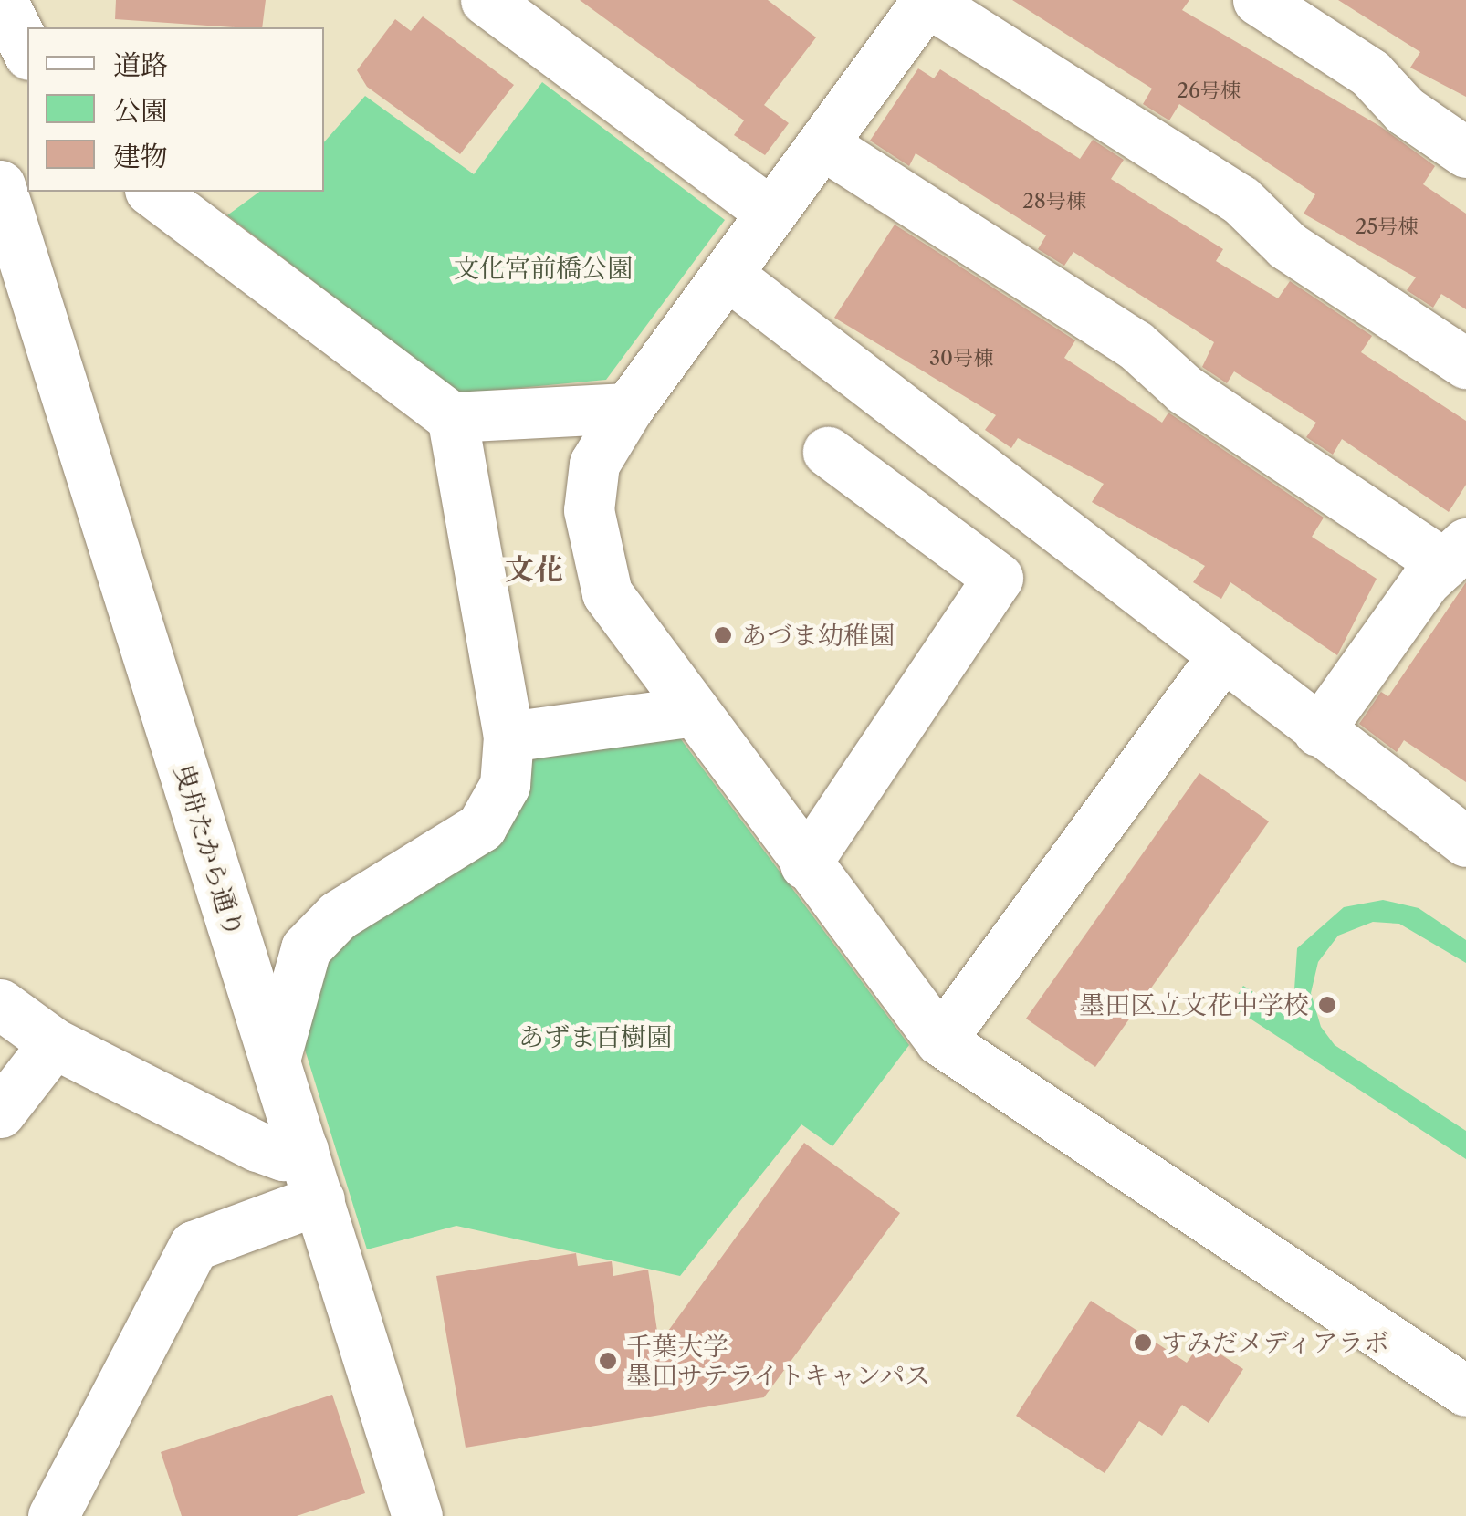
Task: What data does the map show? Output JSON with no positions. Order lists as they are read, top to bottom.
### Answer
{
  "streets": {
    "street": ["曳舟たから通り"]
  },
  "districts": ["文花"],
  "parks": ["文化宮前橋公園", "あずま百樹園"],
  "places": [
    "あづま幼稚園",
    "墨田区立文花中学校",
    "すみだメディアラボ",
    "千葉大学 墨田サテライトキャンパス"
  ],
  "house_numbers": [
    "26号棟",
    "28号棟",
    "25号棟",
    "30号棟"
  ],
  "legend": ["道路", "公園", "建物"]
}
